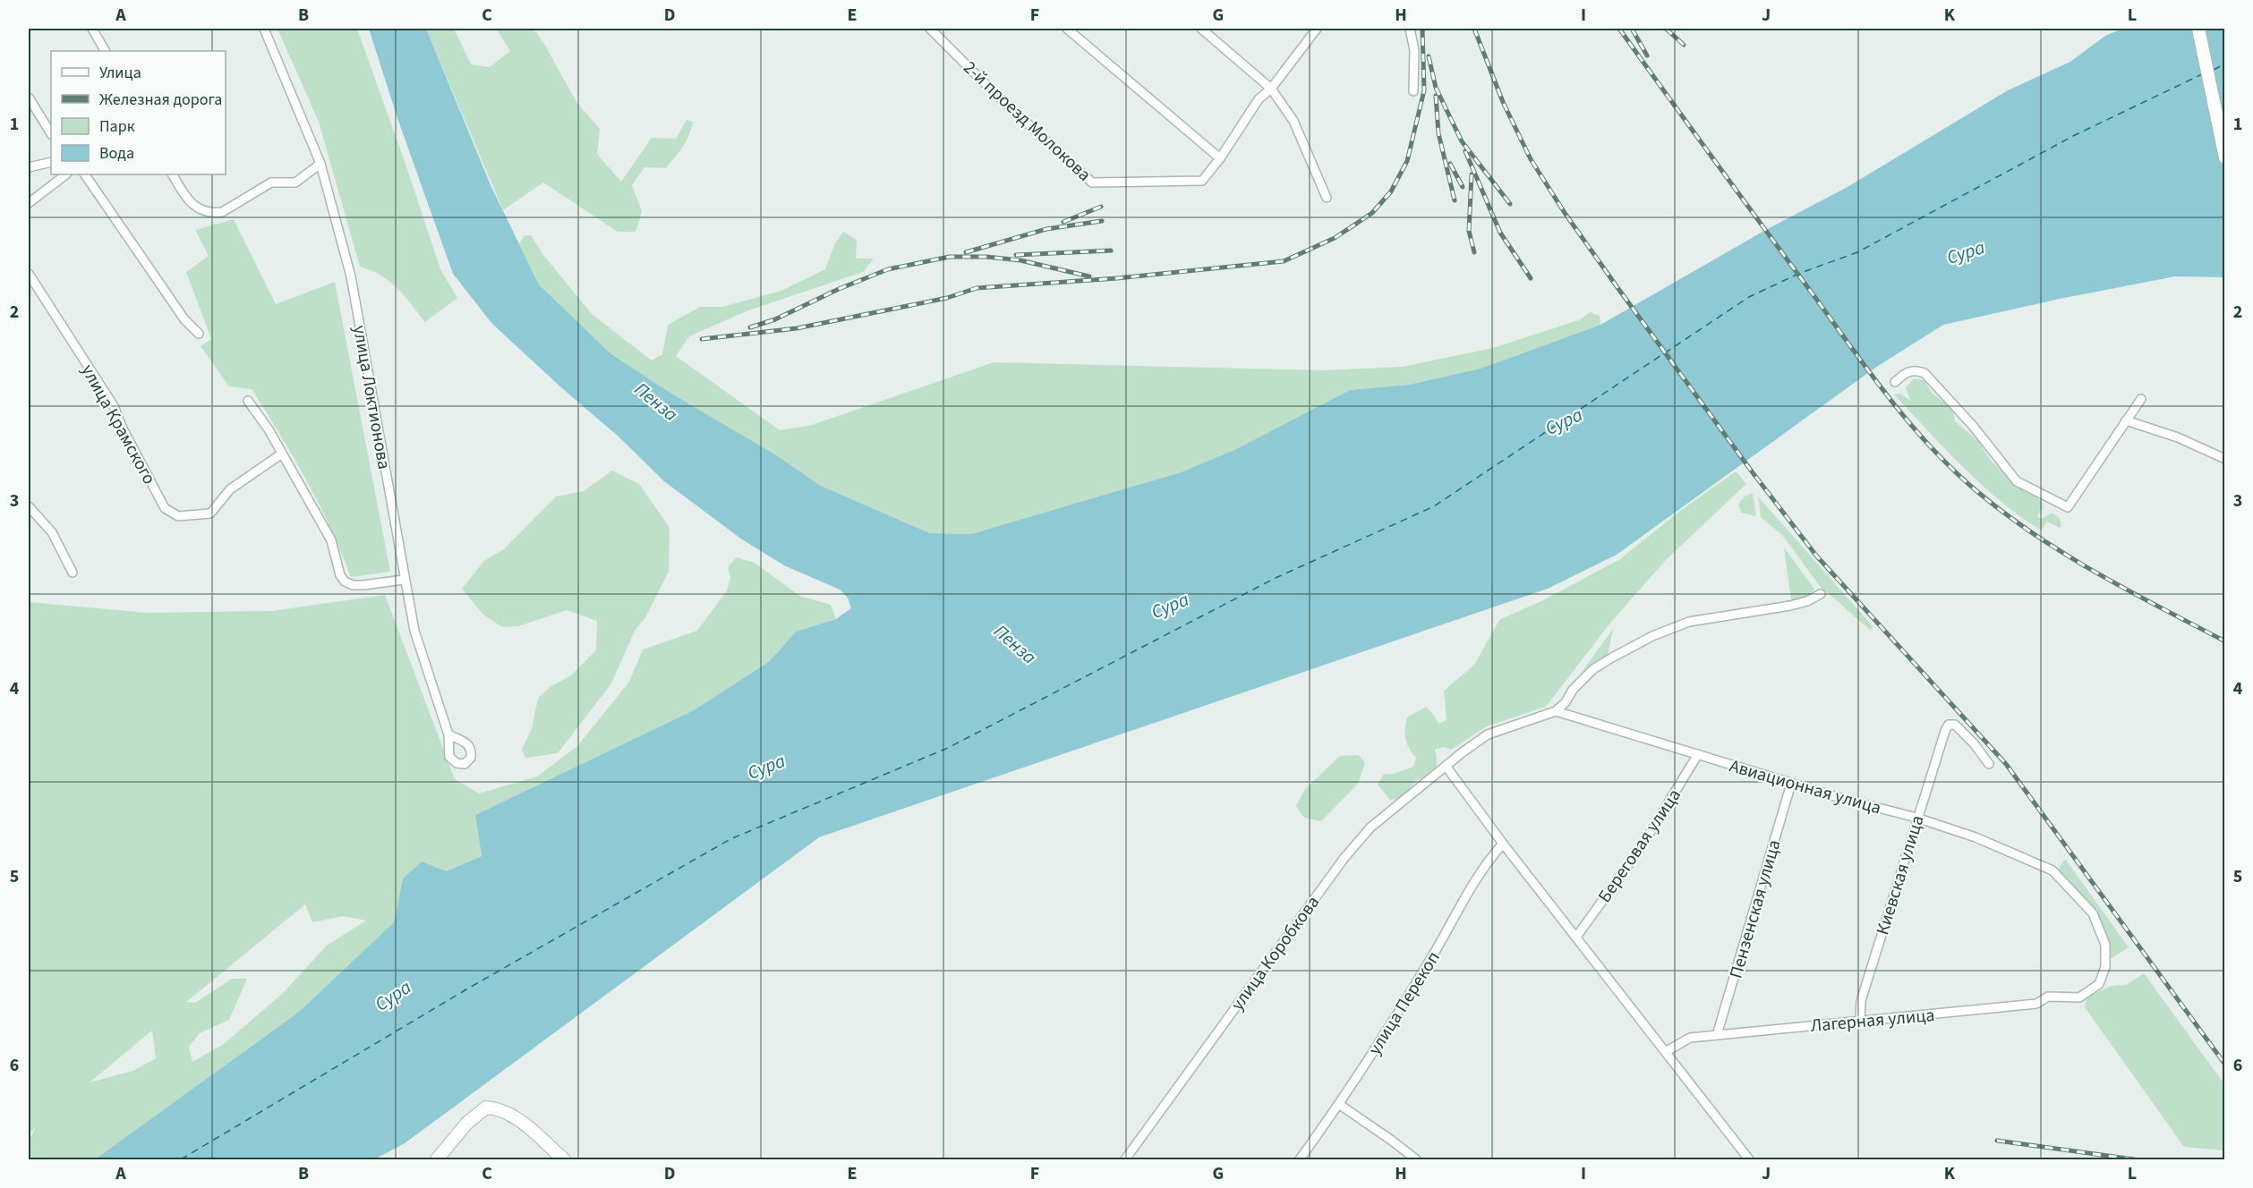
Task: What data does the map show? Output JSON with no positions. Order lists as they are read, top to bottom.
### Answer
{
  "streets": {
    "street": [
      "2-й проезд Молокова",
      "улица Локтионова",
      "улица Крамского",
      "Авиационная улица",
      "Береговая улица",
      "Киевская улица",
      "Пензенская улица",
      "улица Коробкова",
      "улица Перекоп",
      "Лагерная улица"
    ]
  },
  "crossings": [
    ["Авиационная улица", "Береговая улица"],
    ["Авиационная улица", "Киевская улица"],
    ["Авиационная улица", "Пензенская улица"],
    ["Авиационная улица", "улица Коробкова"],
    ["Авиационная улица", "Лагерная улица"],
    ["Киевская улица", "Лагерная улица"],
    ["Пензенская улица", "Лагерная улица"]
  ],
  "water": ["Сура", "Пенза"],
  "legend": [
    "Улица",
    "Железная дорога",
    "Парк",
    "Вода"
  ],
  "grid": {
    "columns": [
      "A",
      "B",
      "C",
      "D",
      "E",
      "F",
      "G",
      "H",
      "I",
      "J",
      "K",
      "L"
    ],
    "rows": [
      "1",
      "2",
      "3",
      "4",
      "5",
      "6"
    ]
  }
}
